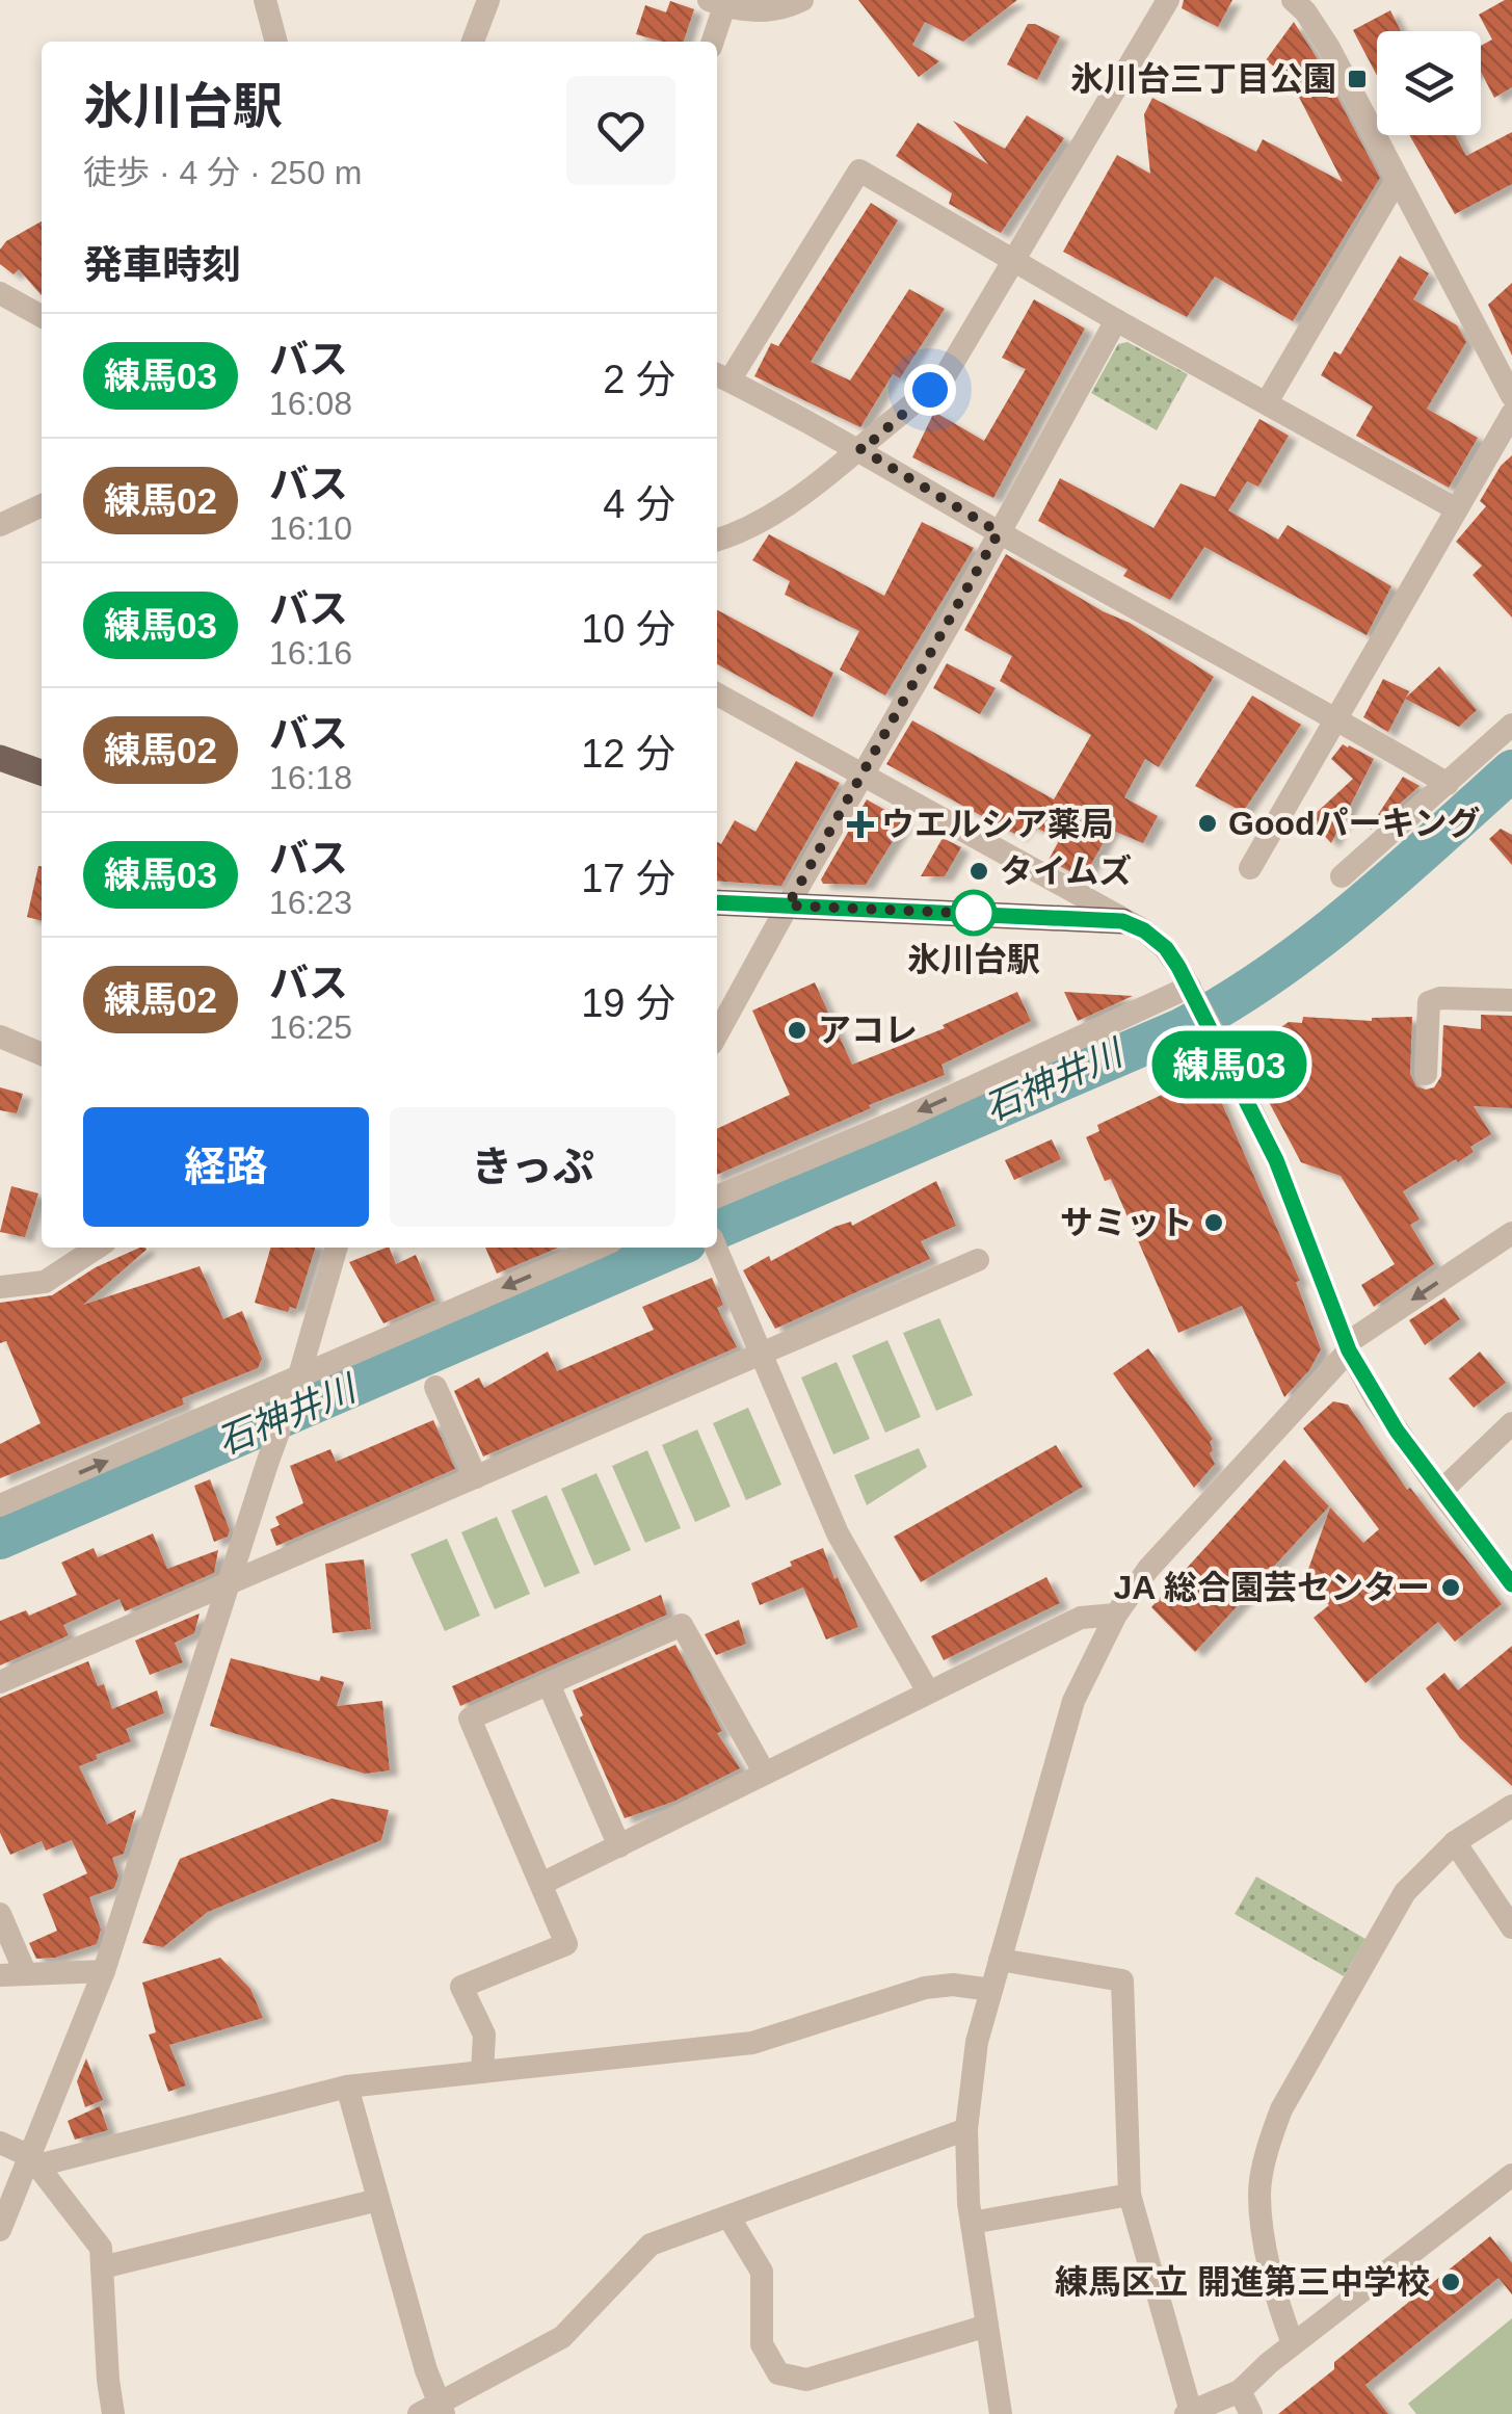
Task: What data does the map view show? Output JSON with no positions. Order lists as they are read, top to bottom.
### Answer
{
  "water": ["石神井川"],
  "places": {
    "transit": ["氷川台三丁目公園"],
    "other": [
      "Goodパーキング",
      "タイムズ",
      "氷川台駅",
      "アコレ",
      "サミット",
      "JA 総合園芸センター",
      "練馬区立 開進第三中学校"
    ],
    "health": ["ウエルシア薬局"]
  },
  "lines": ["bus line 練馬03"],
  "page": {
    "on_map": "練馬03",
    "heading": [
      ["氷川台駅", "徒歩 · 4 分 · 250 m"],
      "発車時刻"
    ],
    "list": [
      {
        "mark": "練馬03",
        "name": "バス",
        "note": "16:08",
        "value": "2 分"
      },
      {
        "mark": "練馬02",
        "name": "バス",
        "note": "16:10",
        "value": "4 分"
      },
      {
        "mark": "練馬03",
        "name": "バス",
        "note": "16:16",
        "value": "10 分"
      },
      {
        "mark": "練馬02",
        "name": "バス",
        "note": "16:18",
        "value": "12 分"
      },
      {
        "mark": "練馬03",
        "name": "バス",
        "note": "16:23",
        "value": "17 分"
      },
      {
        "mark": "練馬02",
        "name": "バス",
        "note": "16:25",
        "value": "19 分"
      }
    ],
    "buttons": ["経路", "きっぷ"]
  }
}
